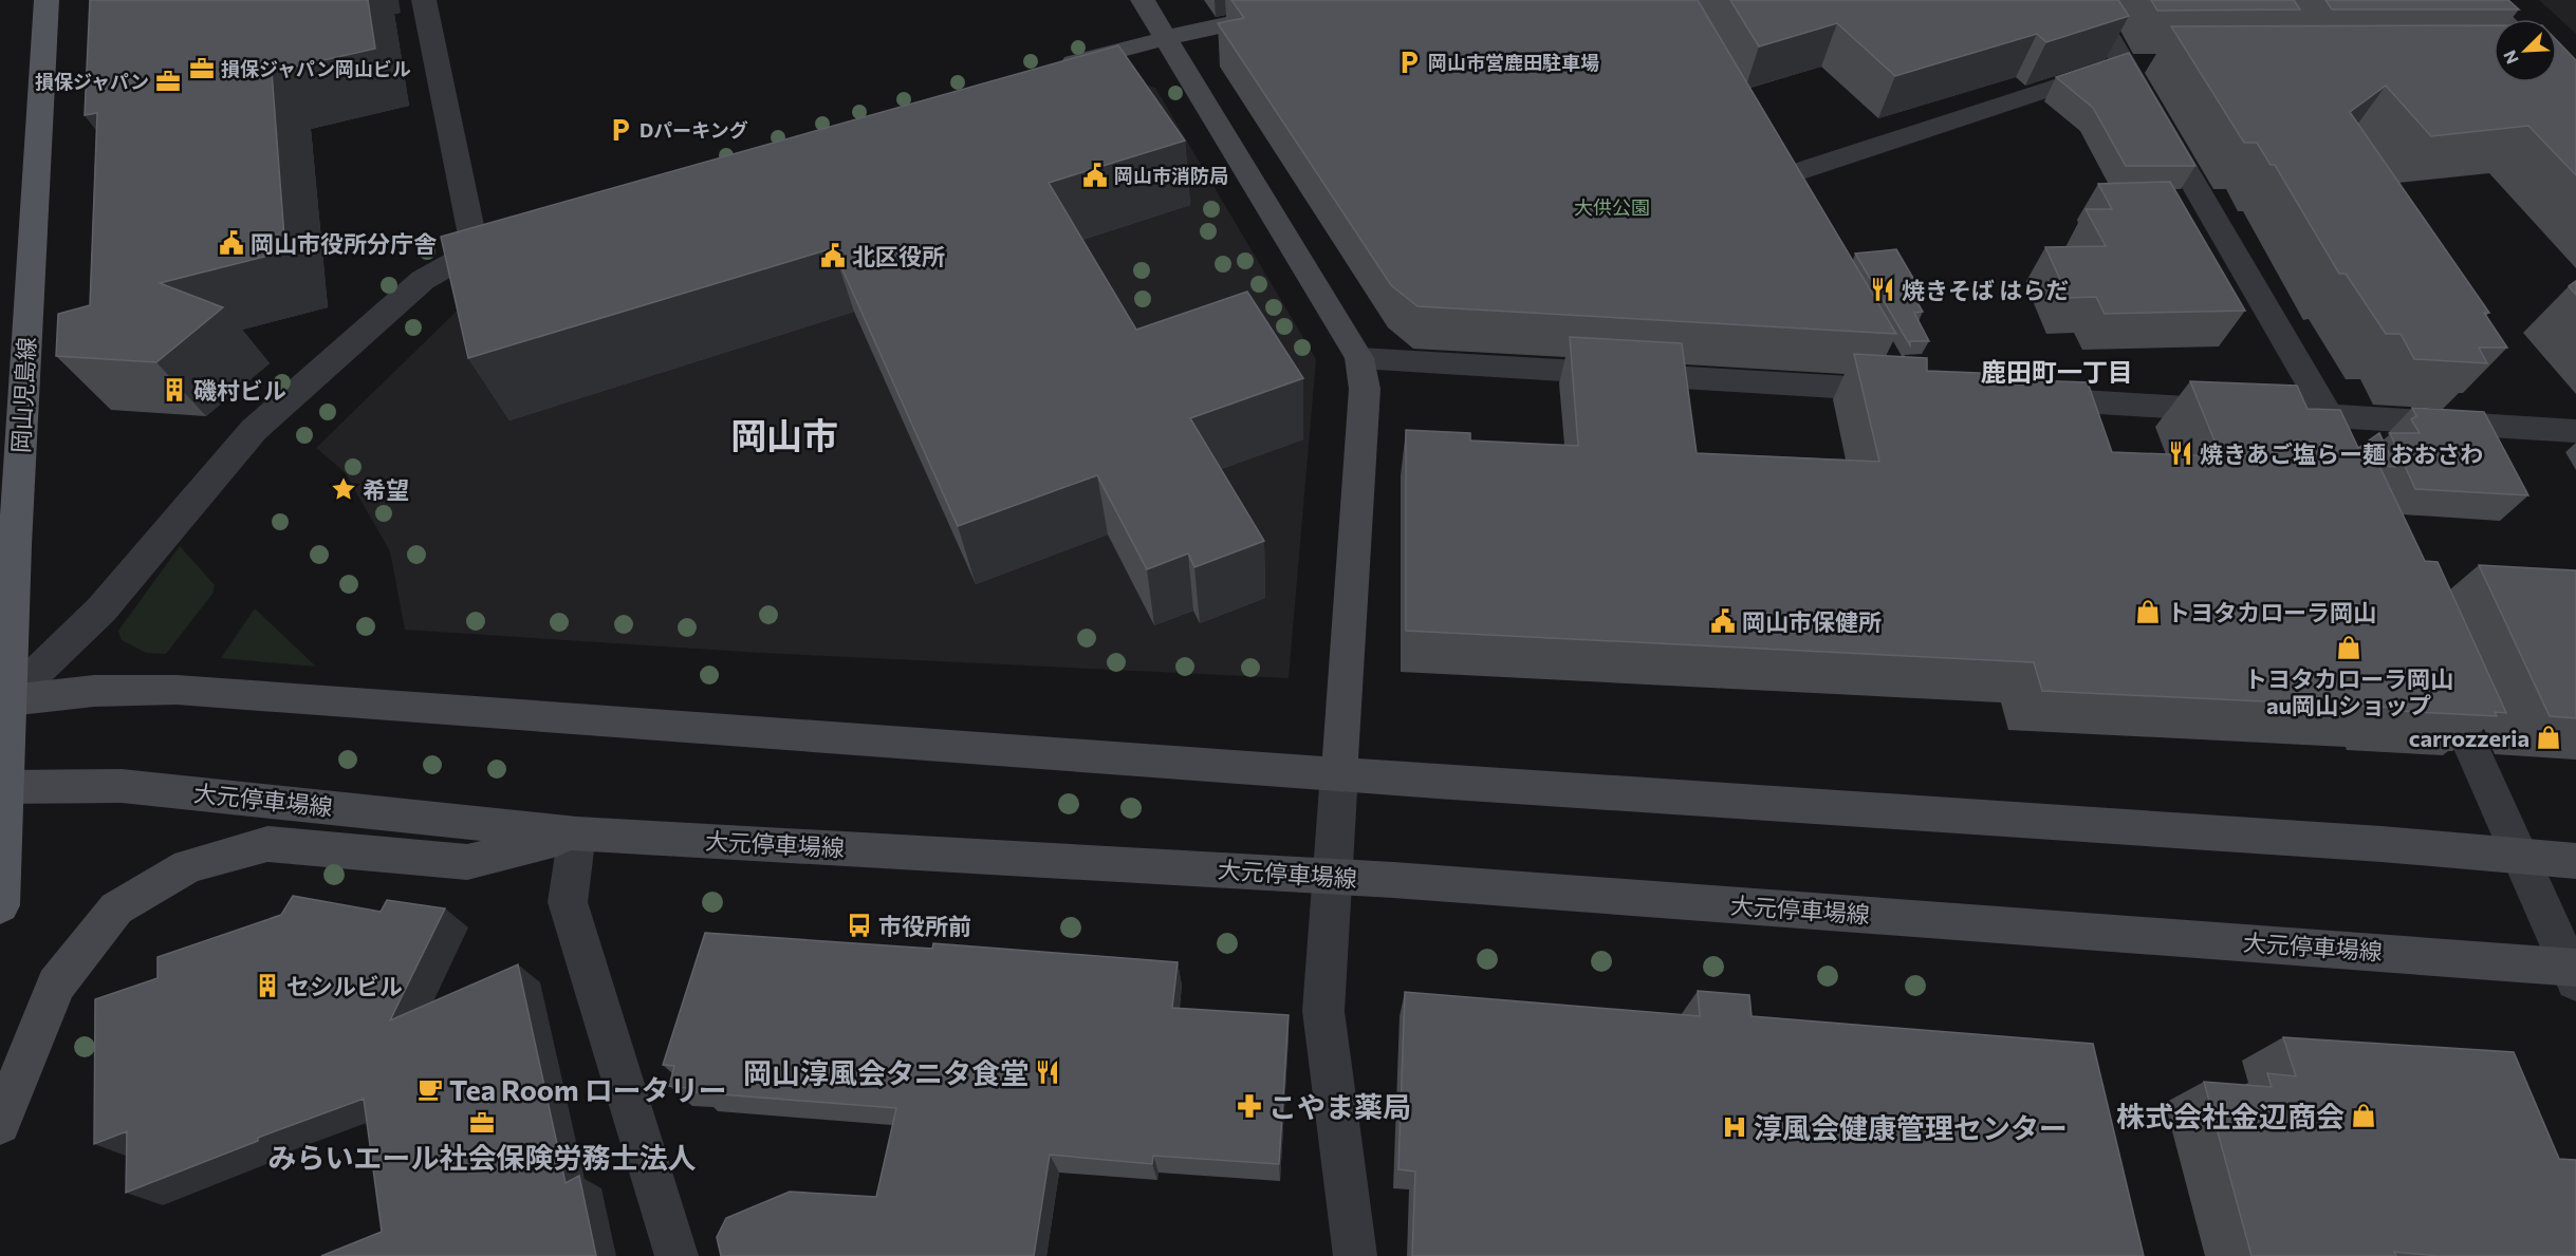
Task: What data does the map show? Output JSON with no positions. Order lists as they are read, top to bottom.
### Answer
{
  "streets": {
    "main road": ["岡山児島線", "大元停車場線"]
  },
  "crossings": [
    ["岡山児島線", "大元停車場線"]
  ],
  "districts": ["鹿田町一丁目", "岡山市"],
  "parks": ["大供公園"],
  "places": {
    "parking": ["岡山市営鹿田駐車場", "Dパーキング"],
    "office": ["損保ジャパン岡山ビル", "損保ジャパン", "みらいエール社会保険労務士法人"],
    "public building": [
      "岡山市消防局",
      "岡山市役所分庁舎",
      "北区役所",
      "岡山市保健所"
    ],
    "restaurant": ["焼きそば はらだ", "焼きあご塩らー麺 おおさわ", "岡山淳風会タニタ食堂"],
    "building": ["磯村ビル", "セシルビル"],
    "place": ["希望"],
    "shop": [
      "トヨタカローラ岡山",
      "トヨタカローラ岡山 au岡山ショップ",
      "carrozzeria",
      "株式会社金辺商会"
    ],
    "bus stop": ["市役所前"],
    "cafe": ["Tea Room ロータリー"],
    "pharmacy": ["こやま薬局"],
    "hospital": ["淳風会健康管理センター"]
  },
  "north": "bottom left"
}
